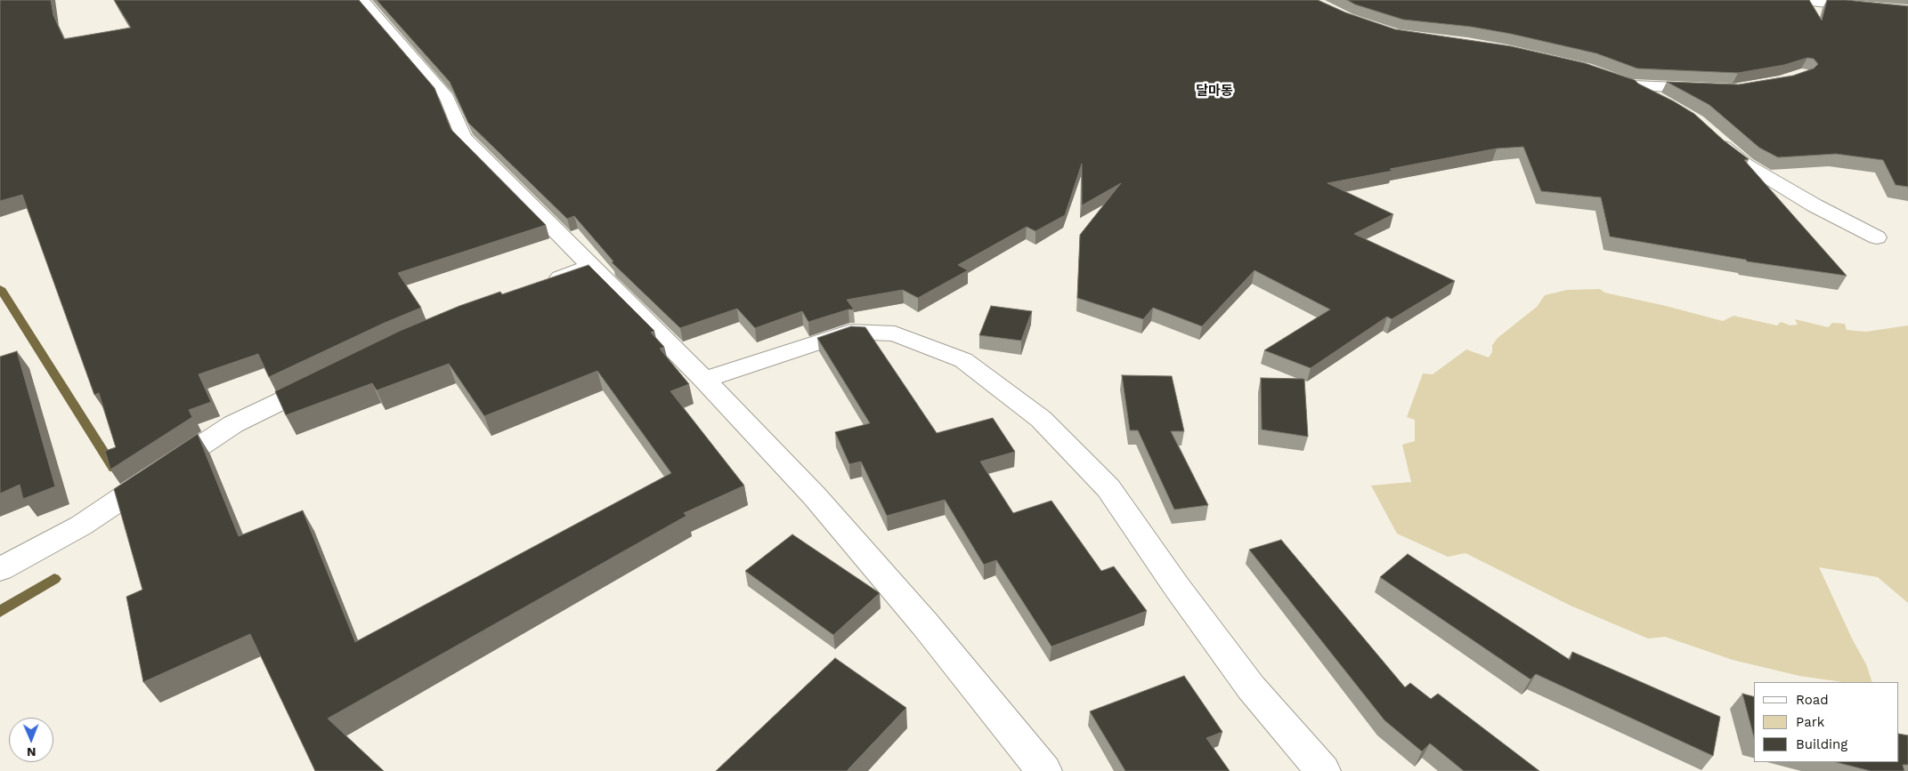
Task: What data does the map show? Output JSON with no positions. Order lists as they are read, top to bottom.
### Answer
{
  "districts": ["달마동"],
  "legend": ["Road", "Park", "Building"],
  "north": "bottom"
}
